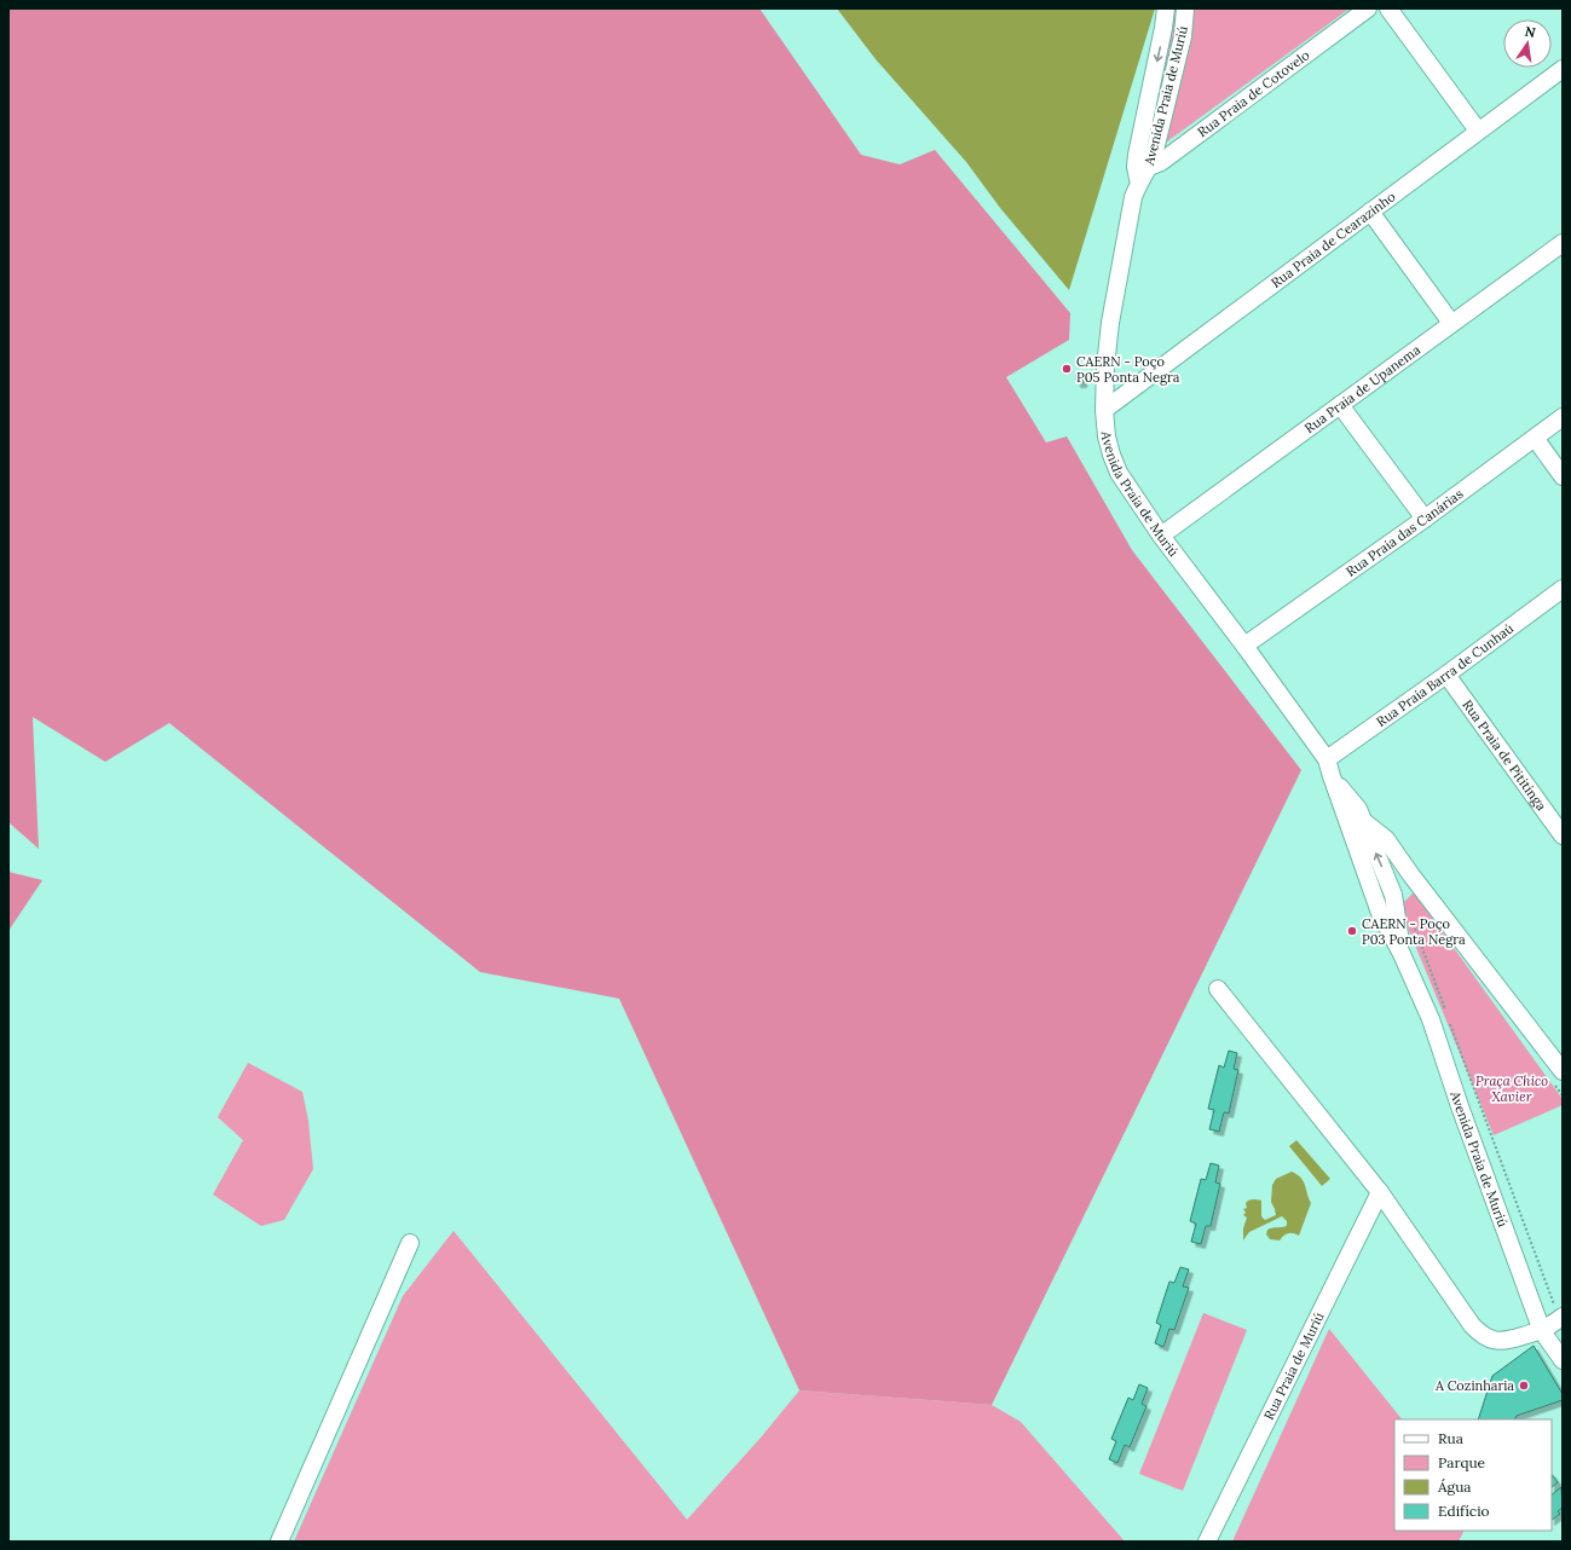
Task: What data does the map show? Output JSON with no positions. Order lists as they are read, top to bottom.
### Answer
{
  "streets": {
    "street": [
      "Rua Praia de Cotovelo",
      "Avenida Praia de Muriú",
      "Rua Praia de Cearazinho",
      "Rua Praia de Upanema",
      "Rua Praia das Canárias",
      "Rua Praia Barra de Cunhaú",
      "Rua Praia de Pititinga",
      "Rua Praia de Muriú"
    ]
  },
  "crossings": [
    ["Rua Praia de Cotovelo", "Avenida Praia de Muriú"],
    ["Avenida Praia de Muriú", "Rua Praia de Cearazinho"],
    ["Avenida Praia de Muriú", "Rua Praia de Upanema"],
    ["Avenida Praia de Muriú", "Rua Praia das Canárias"],
    ["Avenida Praia de Muriú", "Rua Praia Barra de Cunhaú"],
    ["Rua Praia Barra de Cunhaú", "Rua Praia de Pititinga"]
  ],
  "parks": ["Praça Chico Xavier"],
  "places": ["CAERN - Poço P05 Ponta Negra", "CAERN - Poço P03 Ponta Negra", "A Cozinharia"],
  "legend": [
    "Rua",
    "Parque",
    "Água",
    "Edifício"
  ],
  "north": "top"
}
